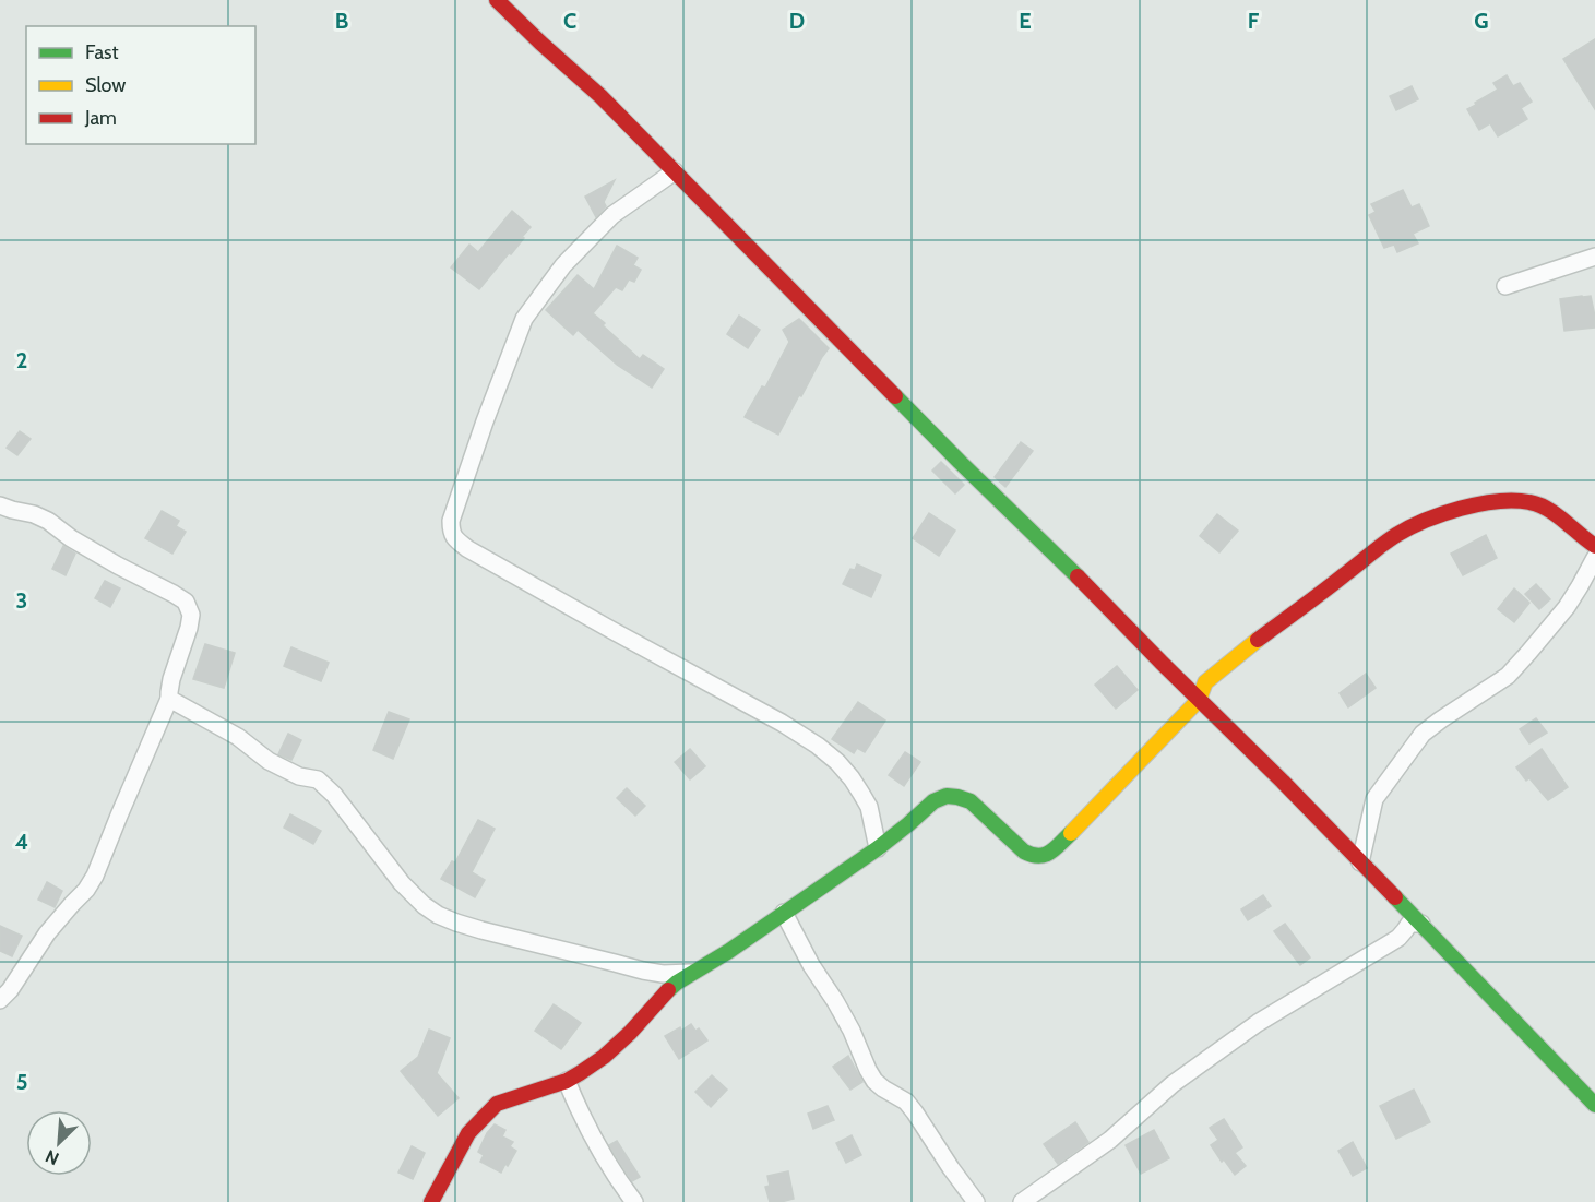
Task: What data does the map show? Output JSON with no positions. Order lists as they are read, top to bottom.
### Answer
{
  "legend": ["Fast", "Slow", "Jam"],
  "north": "bottom left",
  "grid": {
    "columns": [
      "B",
      "C",
      "D",
      "E",
      "F",
      "G"
    ],
    "rows": [
      "2",
      "3",
      "4",
      "5"
    ]
  }
}
